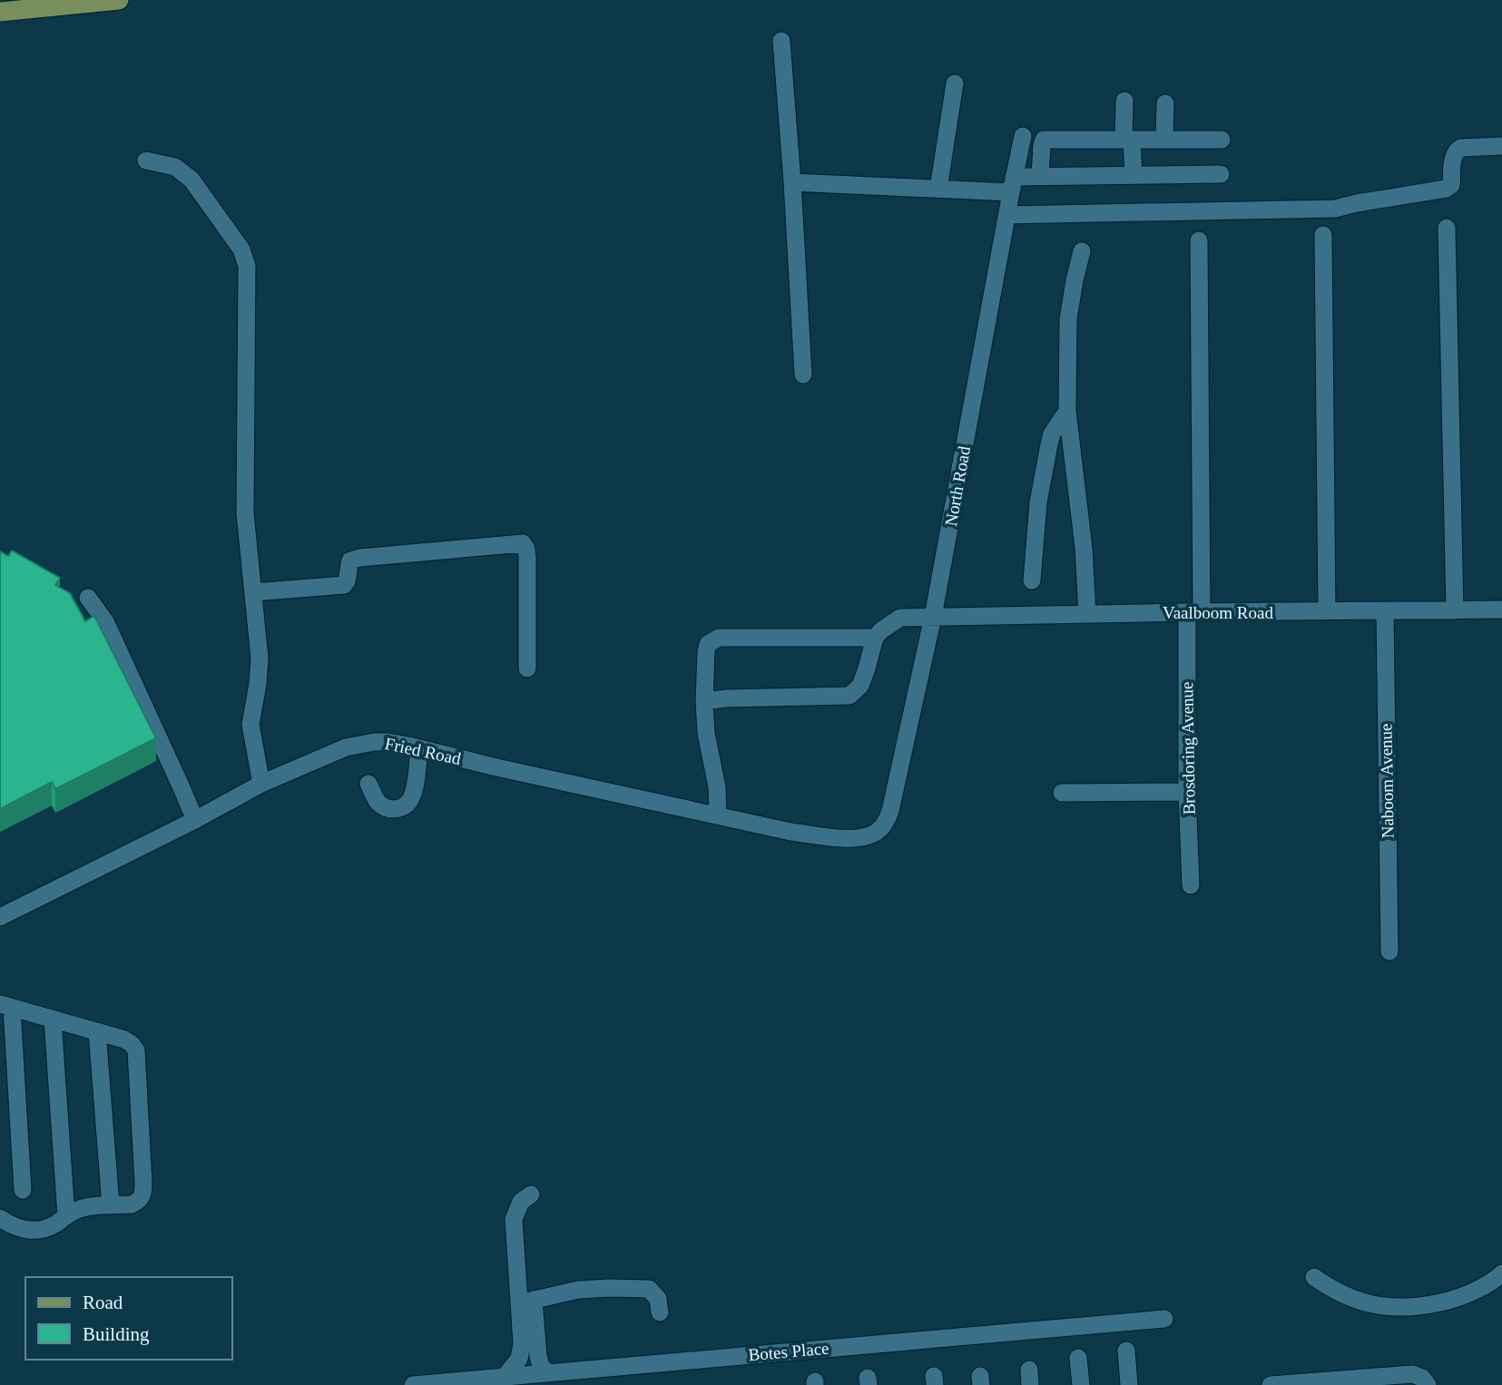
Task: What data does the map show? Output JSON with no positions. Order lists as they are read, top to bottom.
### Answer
{
  "streets": {
    "street": [
      "North Road",
      "Vaalboom Road",
      "Brosdoring Avenue",
      "Fried Road",
      "Naboom Avenue",
      "Botes Place"
    ]
  },
  "crossings": [
    ["North Road", "Vaalboom Road"],
    ["North Road", "Fried Road"],
    ["Vaalboom Road", "Brosdoring Avenue"],
    ["Vaalboom Road", "Naboom Avenue"]
  ],
  "legend": ["Road", "Building"]
}
